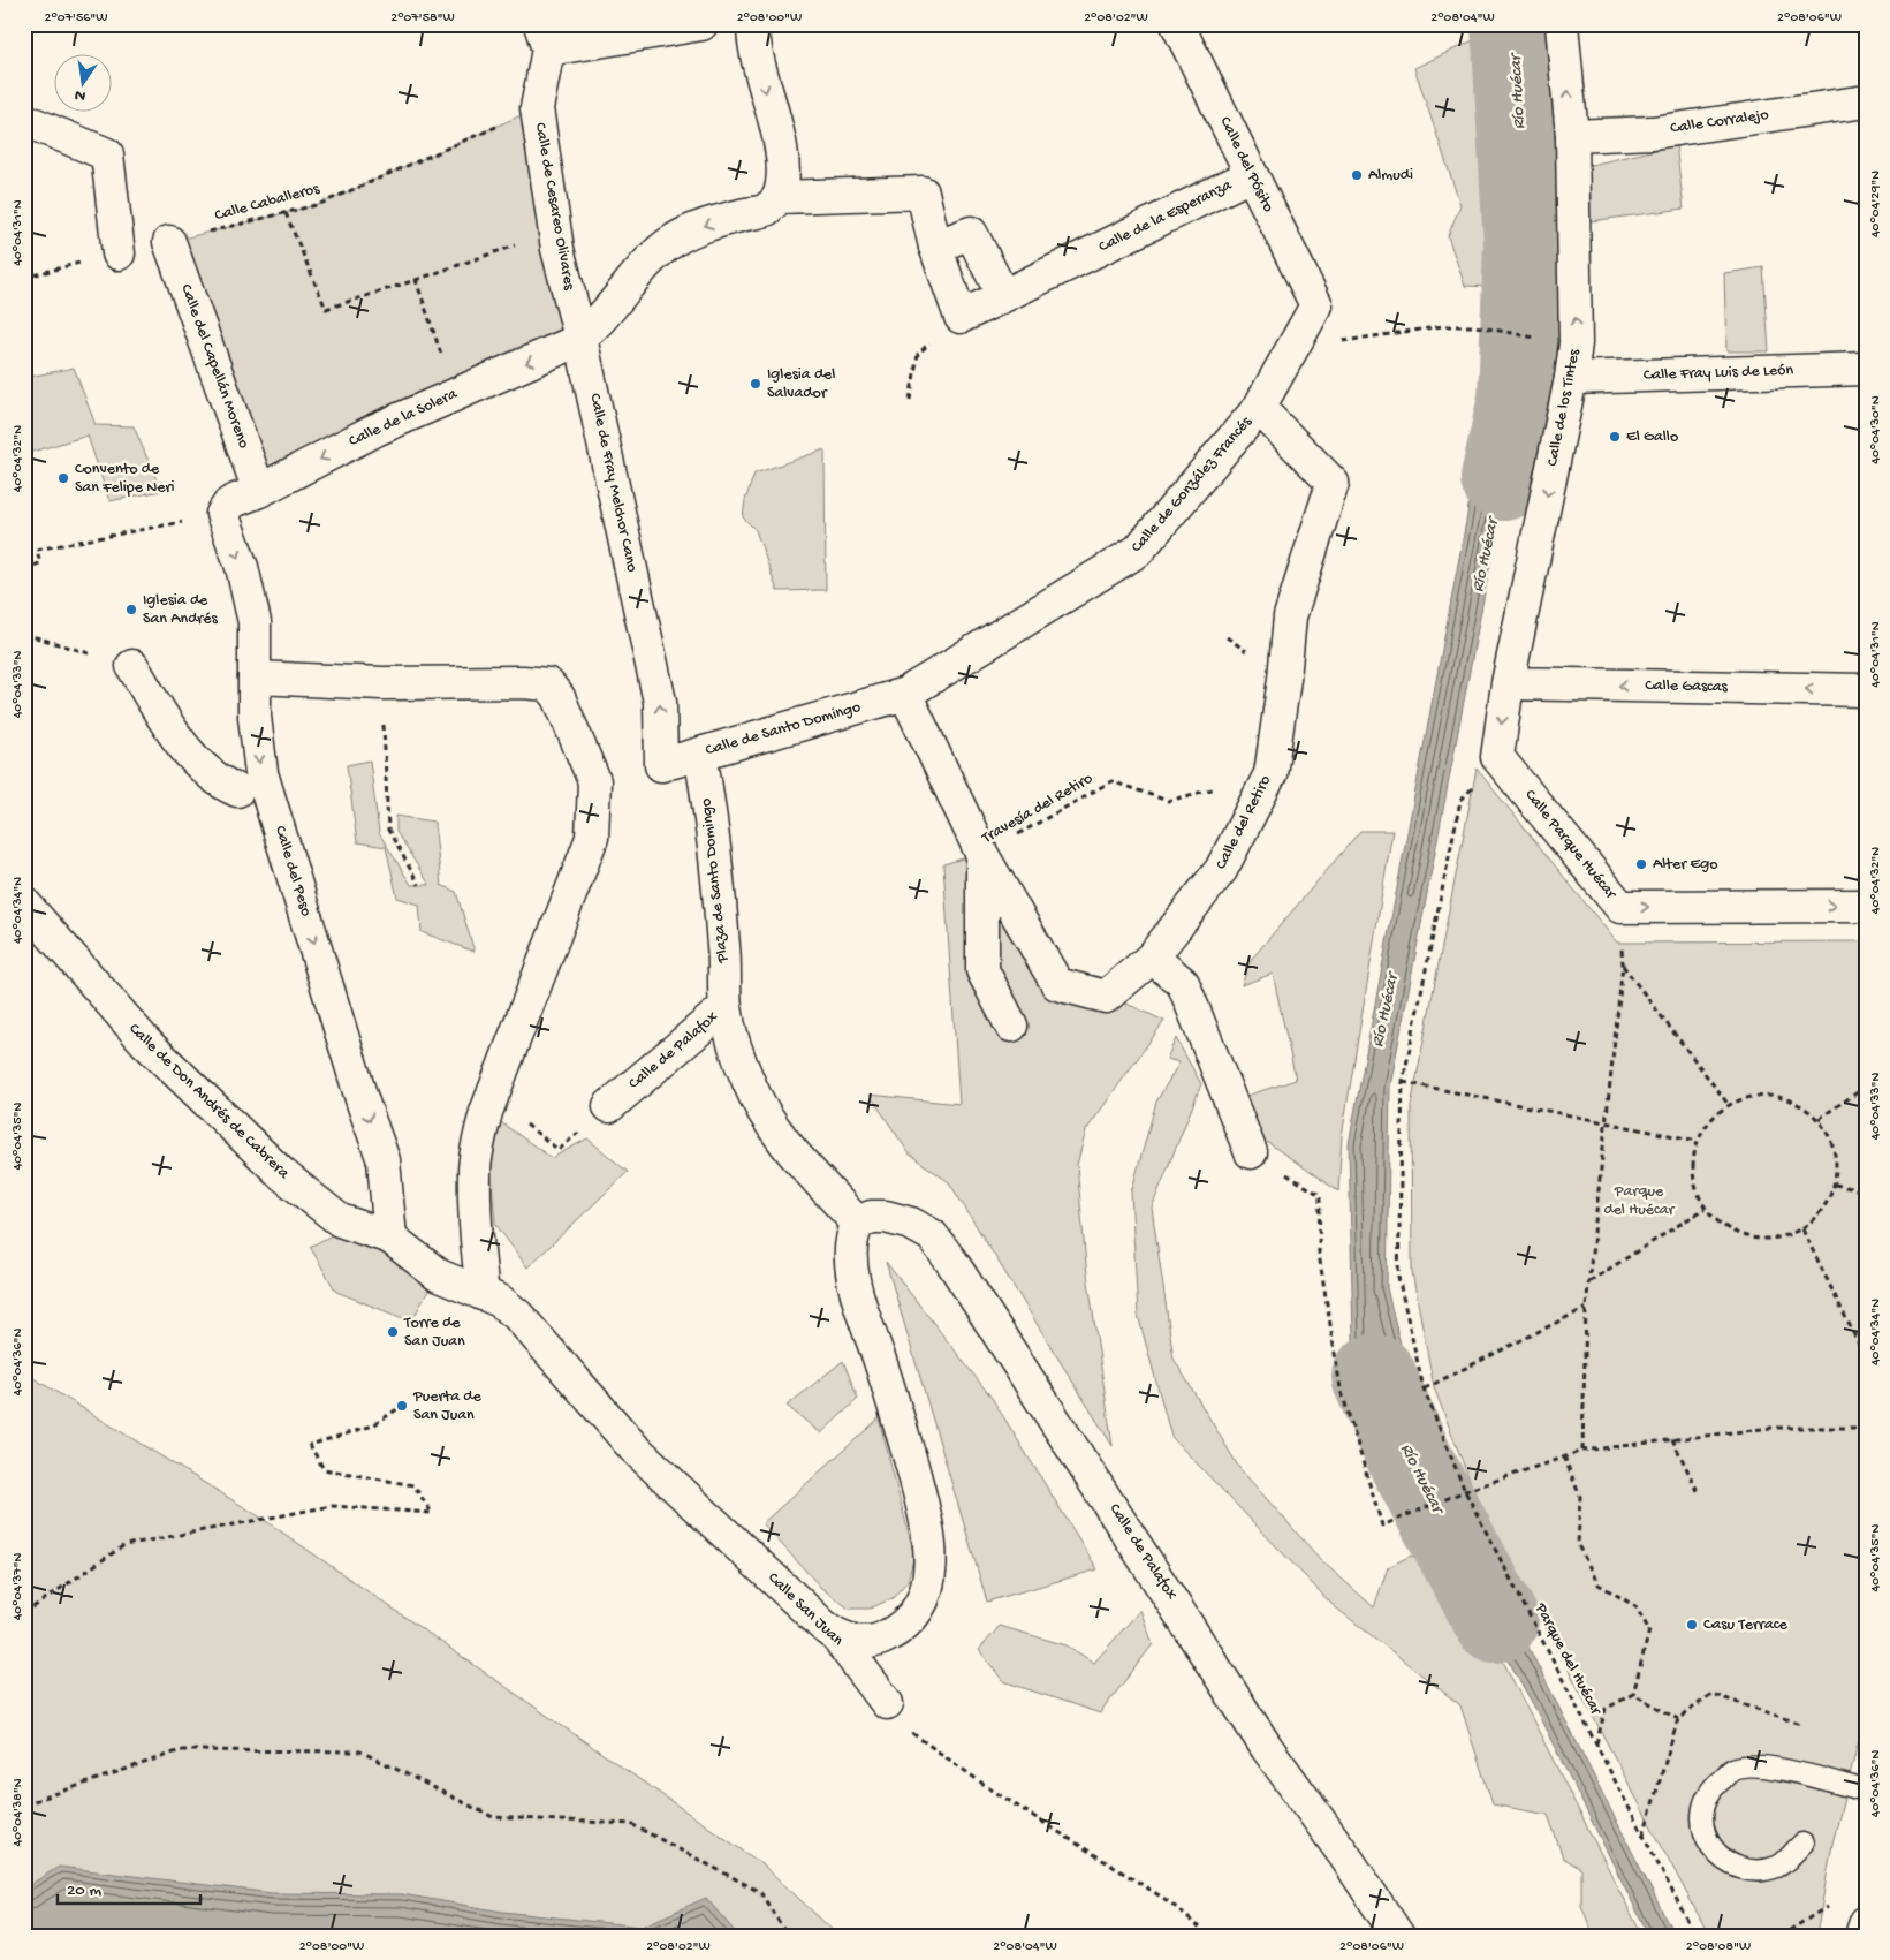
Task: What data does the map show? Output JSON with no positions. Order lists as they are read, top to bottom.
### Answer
{
  "streets": {
    "street": [
      "Calle Corralejo",
      "Calle del Pósito",
      "Calle de Cesareo Olivares",
      "Calle de la Esperanza",
      "Calle del Capellán Moreno",
      "Calle Fray Luis de León",
      "Calle de los Tintes",
      "Calle de la Solera",
      "Calle de Fray Melchor Cano",
      "Calle de González Francés",
      "Calle Gascas",
      "Calle de Santo Domingo",
      "Calle del Retiro",
      "Calle Parque Huécar",
      "Calle del Peso",
      "Plaza de Santo Domingo",
      "Calle de Palafox",
      "Calle de Don Andrés de Cabrera",
      "Calle San Juan"
    ],
    "path": ["Calle Caballeros", "Travesía del Retiro", "Parque del Huécar"]
  },
  "crossings": [
    ["Calle Corralejo", "Calle de los Tintes"],
    ["Calle del Pósito", "Calle de la Esperanza"],
    ["Calle del Pósito", "Calle de González Francés"],
    ["Calle Caballeros", "Calle de Cesareo Olivares"],
    ["Calle Caballeros", "Calle del Capellán Moreno"],
    ["Calle de Cesareo Olivares", "Calle de la Solera"],
    ["Calle de Cesareo Olivares", "Calle de Fray Melchor Cano"],
    ["Calle del Capellán Moreno", "Calle de la Solera"],
    ["Calle Fray Luis de León", "Calle de los Tintes"],
    ["Calle de los Tintes", "Calle Gascas"],
    ["Calle de la Solera", "Calle de Fray Melchor Cano"],
    ["Calle de la Solera", "Calle del Peso"],
    ["Calle de Fray Melchor Cano", "Calle de Santo Domingo"],
    ["Calle de González Francés", "Calle de Santo Domingo"],
    ["Calle de González Francés", "Calle del Retiro"],
    ["Calle de Santo Domingo", "Calle del Retiro"],
    ["Calle de Santo Domingo", "Plaza de Santo Domingo"],
    ["Travesía del Retiro", "Calle del Retiro"],
    ["Calle Parque Huécar", "Parque del Huécar"],
    ["Calle del Peso", "Calle de Don Andrés de Cabrera"],
    ["Plaza de Santo Domingo", "Calle de Palafox"],
    ["Calle de Don Andrés de Cabrera", "Calle San Juan"]
  ],
  "one_way": [
    "Calle de la Solera",
    "Calle de Fray Melchor Cano",
    "Calle Gascas",
    "Calle Parque Huécar",
    "Calle del Peso"
  ],
  "water": ["Río Huécar"],
  "parks": ["Parque del Huécar"],
  "places": [
    "Almudi",
    "Iglesia del Salvador",
    "El Gallo",
    "Convento de San Felipe Neri",
    "Iglesia de San Andrés",
    "Alter Ego",
    "Torre de San Juan",
    "Puerta de San Juan",
    "Casu Terrace"
  ],
  "scale_bar": "20 m",
  "north": "bottom",
  "coordinates": [
    "2°07'56\"W",
    "2°07'58\"W",
    "2°08'00\"W",
    "2°08'02\"W",
    "2°08'04\"W",
    "2°08'06\"W",
    "40°04'29\"N",
    "40°04'31\"N",
    "40°04'30\"N",
    "40°04'32\"N",
    "40°04'33\"N",
    "40°04'34\"N",
    "40°04'35\"N",
    "40°04'36\"N",
    "40°04'37\"N",
    "40°04'38\"N",
    "2°08'08\"W"
  ]
}
